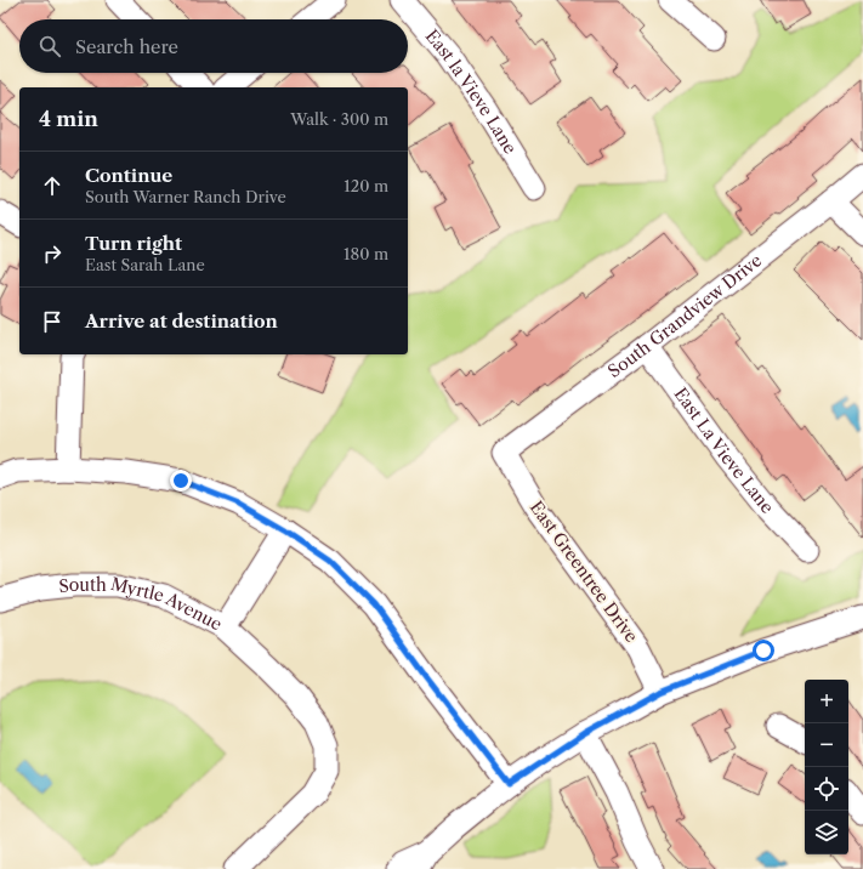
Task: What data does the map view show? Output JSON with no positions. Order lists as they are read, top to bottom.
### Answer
{
  "streets": {
    "street": [
      "East la Vieve Lane",
      "South Grandview Drive",
      "East La Vieve Lane",
      "East Greentree Drive",
      "South Myrtle Avenue"
    ]
  },
  "crossings": [
    ["South Grandview Drive", "East La Vieve Lane"],
    ["South Grandview Drive", "East Greentree Drive"]
  ],
  "page": {
    "search": "Search here",
    "heading": ["4 min", "Walk · 300 m"],
    "list": [
      ["Continue", "South Warner Ranch Drive", "120 m"],
      ["Turn right", "East Sarah Lane", "180 m"],
      "Arrive at destination"
    ],
    "map_buttons": ["+", "−"]
  }
}
